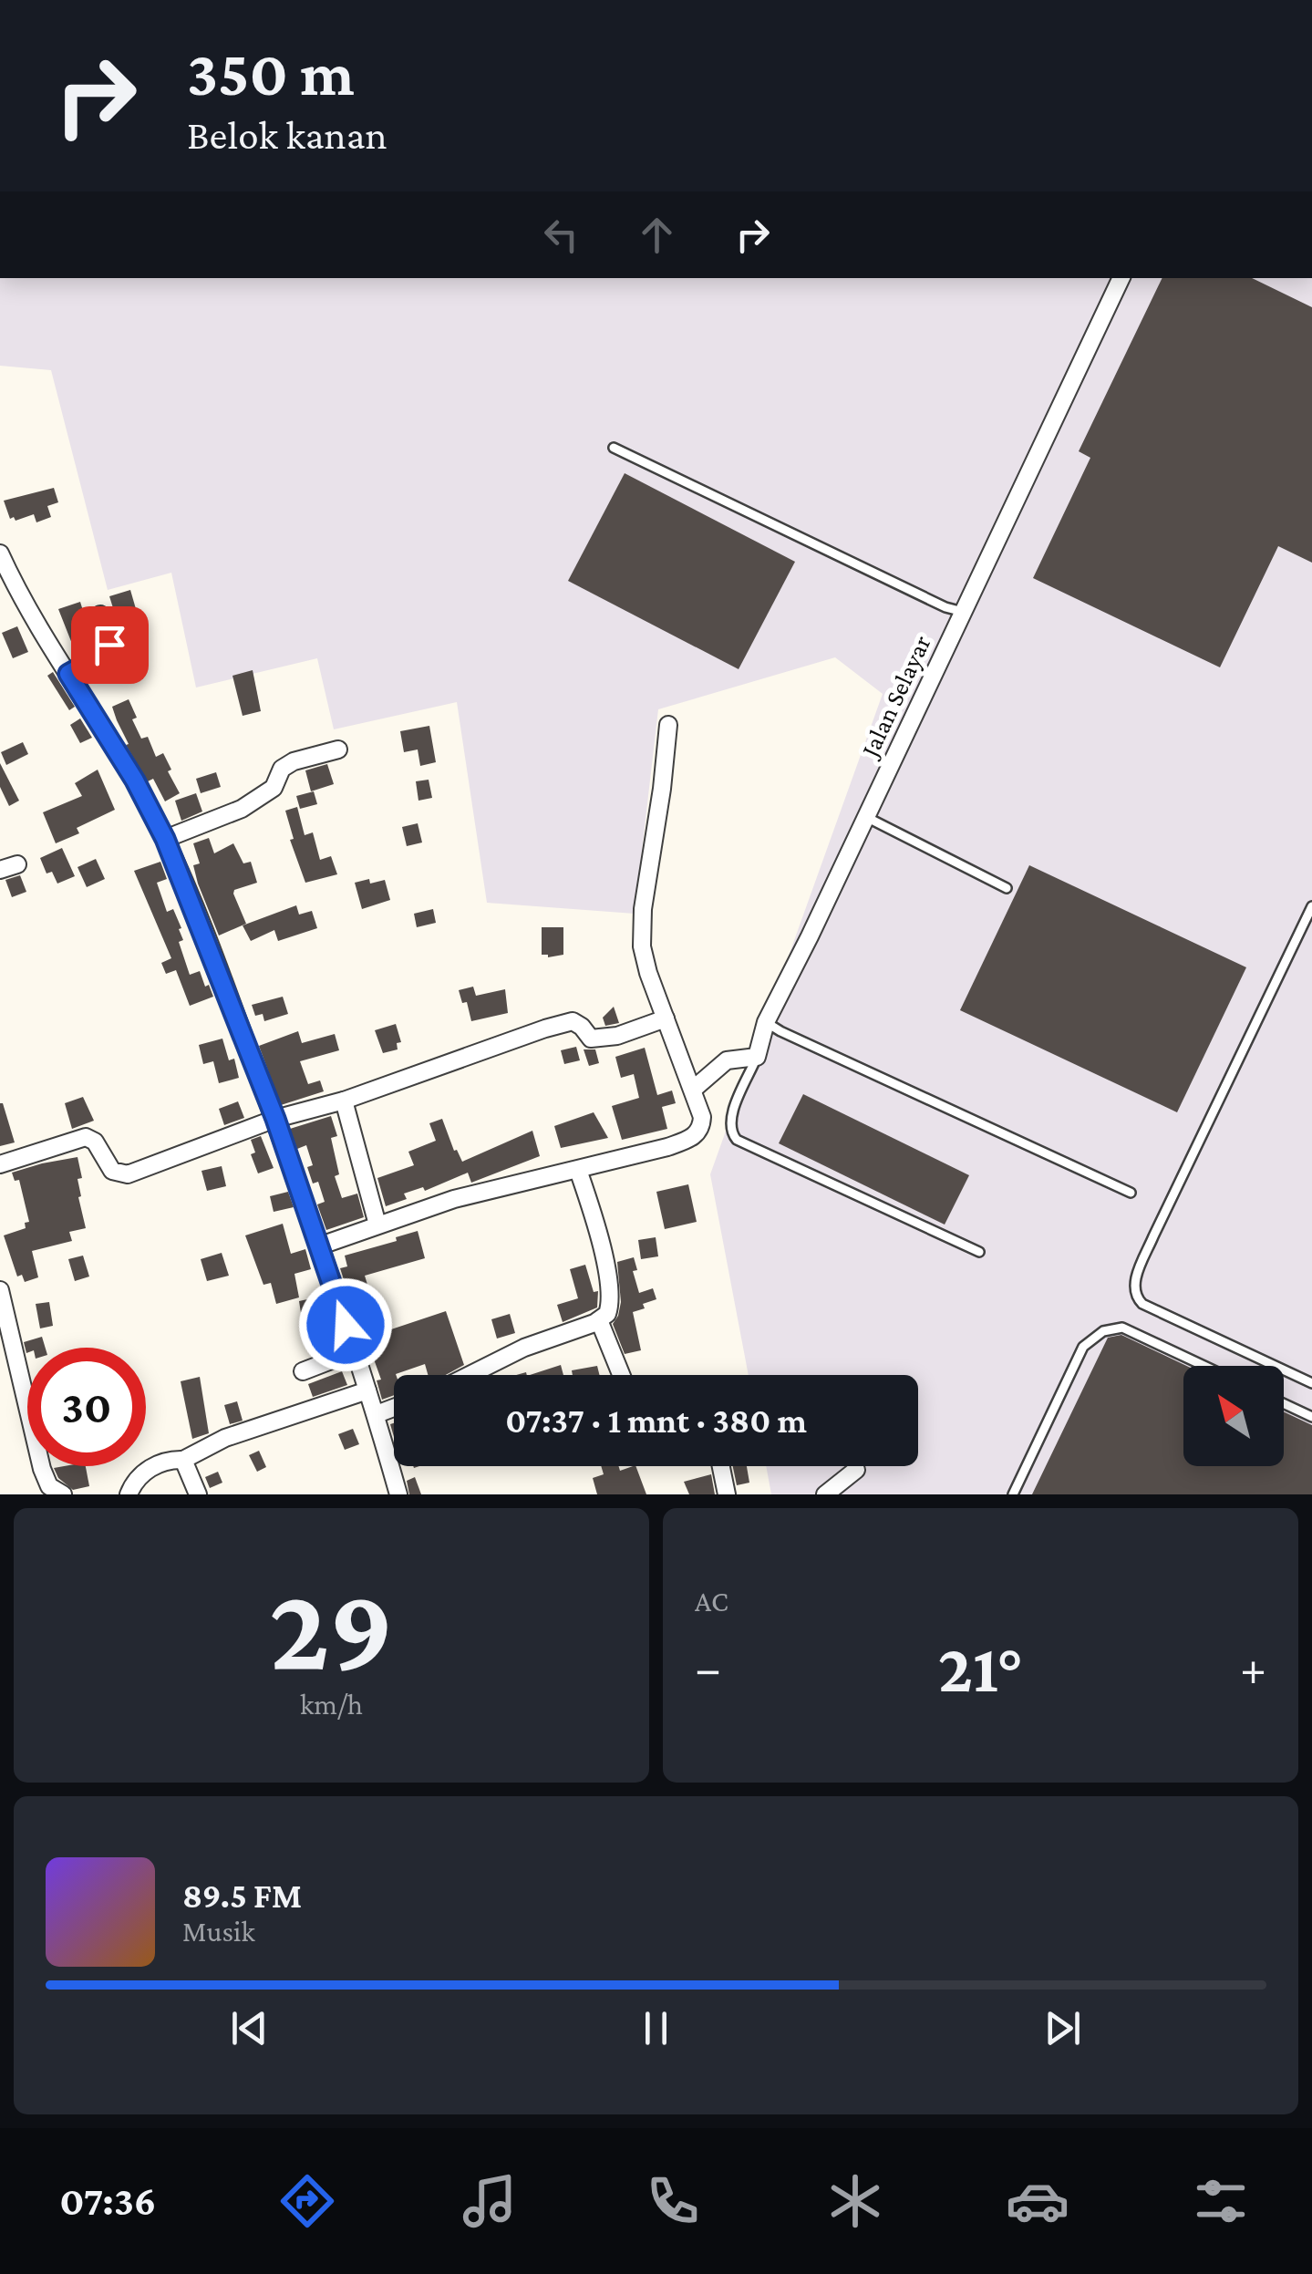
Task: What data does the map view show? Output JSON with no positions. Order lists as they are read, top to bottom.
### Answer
{
  "streets": {
    "street": ["Jalan Selayar"]
  },
  "north": "top left",
  "page": {
    "turn": ["350 m", "Belok kanan"],
    "limit": "30",
    "trip": "07:37 · 1 mnt · 380 m",
    "tile": [
      ["29", "km/h"],
      "AC"
    ],
    "heat": ["−", "21°", "+"],
    "song": ["89.5 FM", "Musik"],
    "tabs": "07:36"
  }
}
